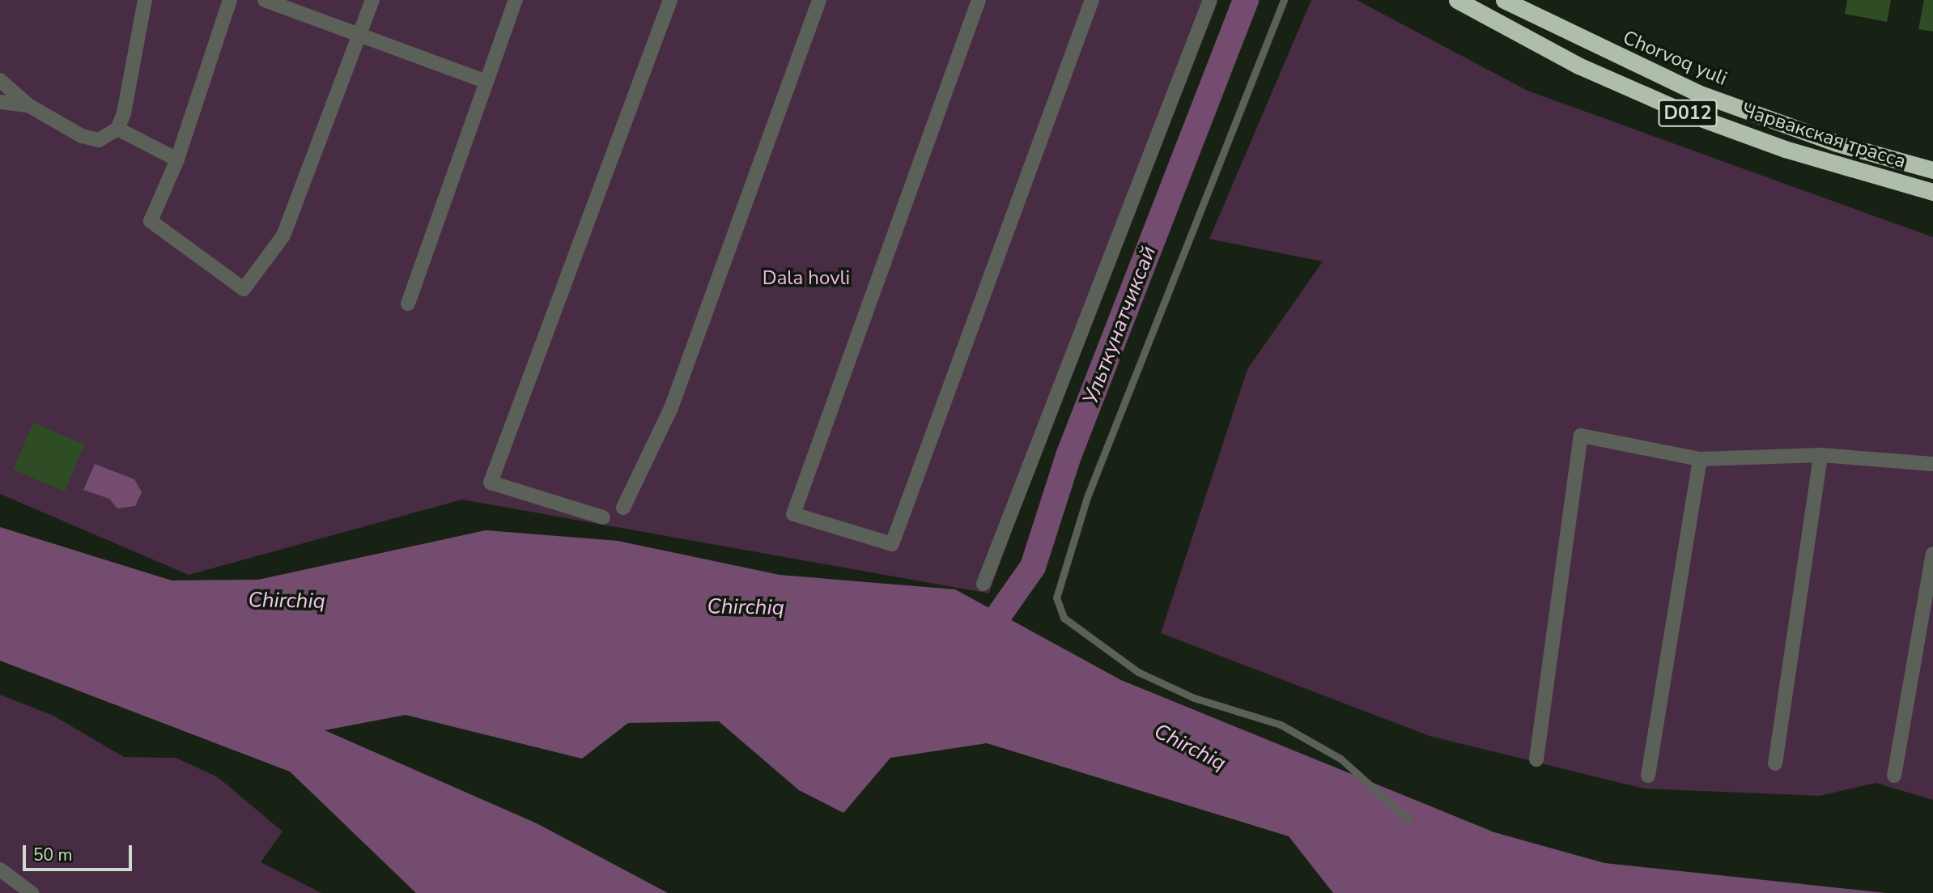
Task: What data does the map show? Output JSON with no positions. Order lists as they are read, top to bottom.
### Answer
{
  "streets": {
    "highway": ["Chorvoq yuli", "D012", "Чарвакская трасса"]
  },
  "water": ["Ульткунатчиксай", "Chirchiq"],
  "parks": ["Dala hovli"],
  "scale_bar": "50 m"
}
